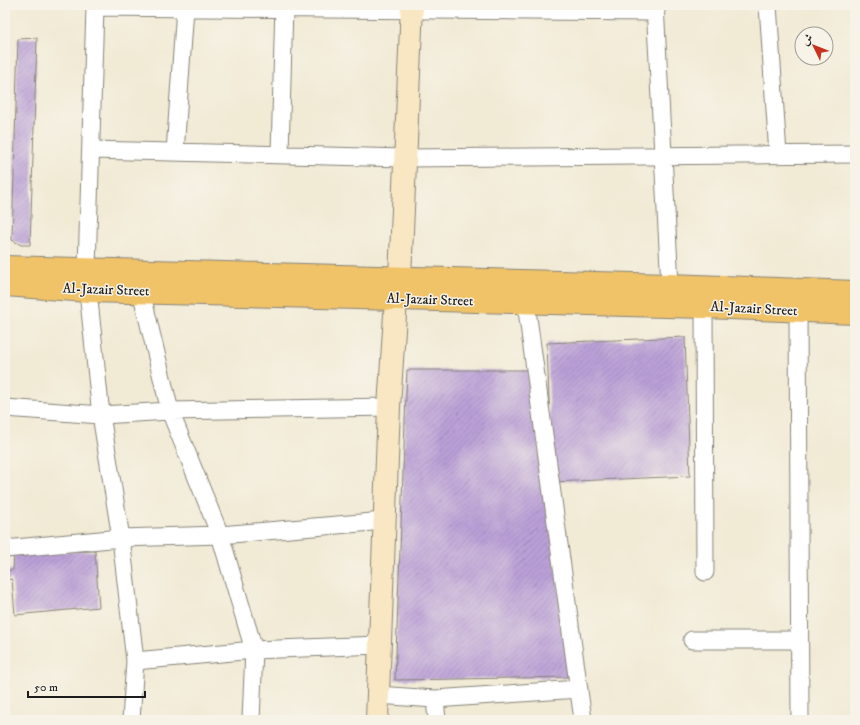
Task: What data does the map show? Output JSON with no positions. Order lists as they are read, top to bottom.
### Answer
{
  "streets": {
    "main road": ["Al-Jazair Street"]
  },
  "scale_bar": "50 m",
  "north": "top left"
}
